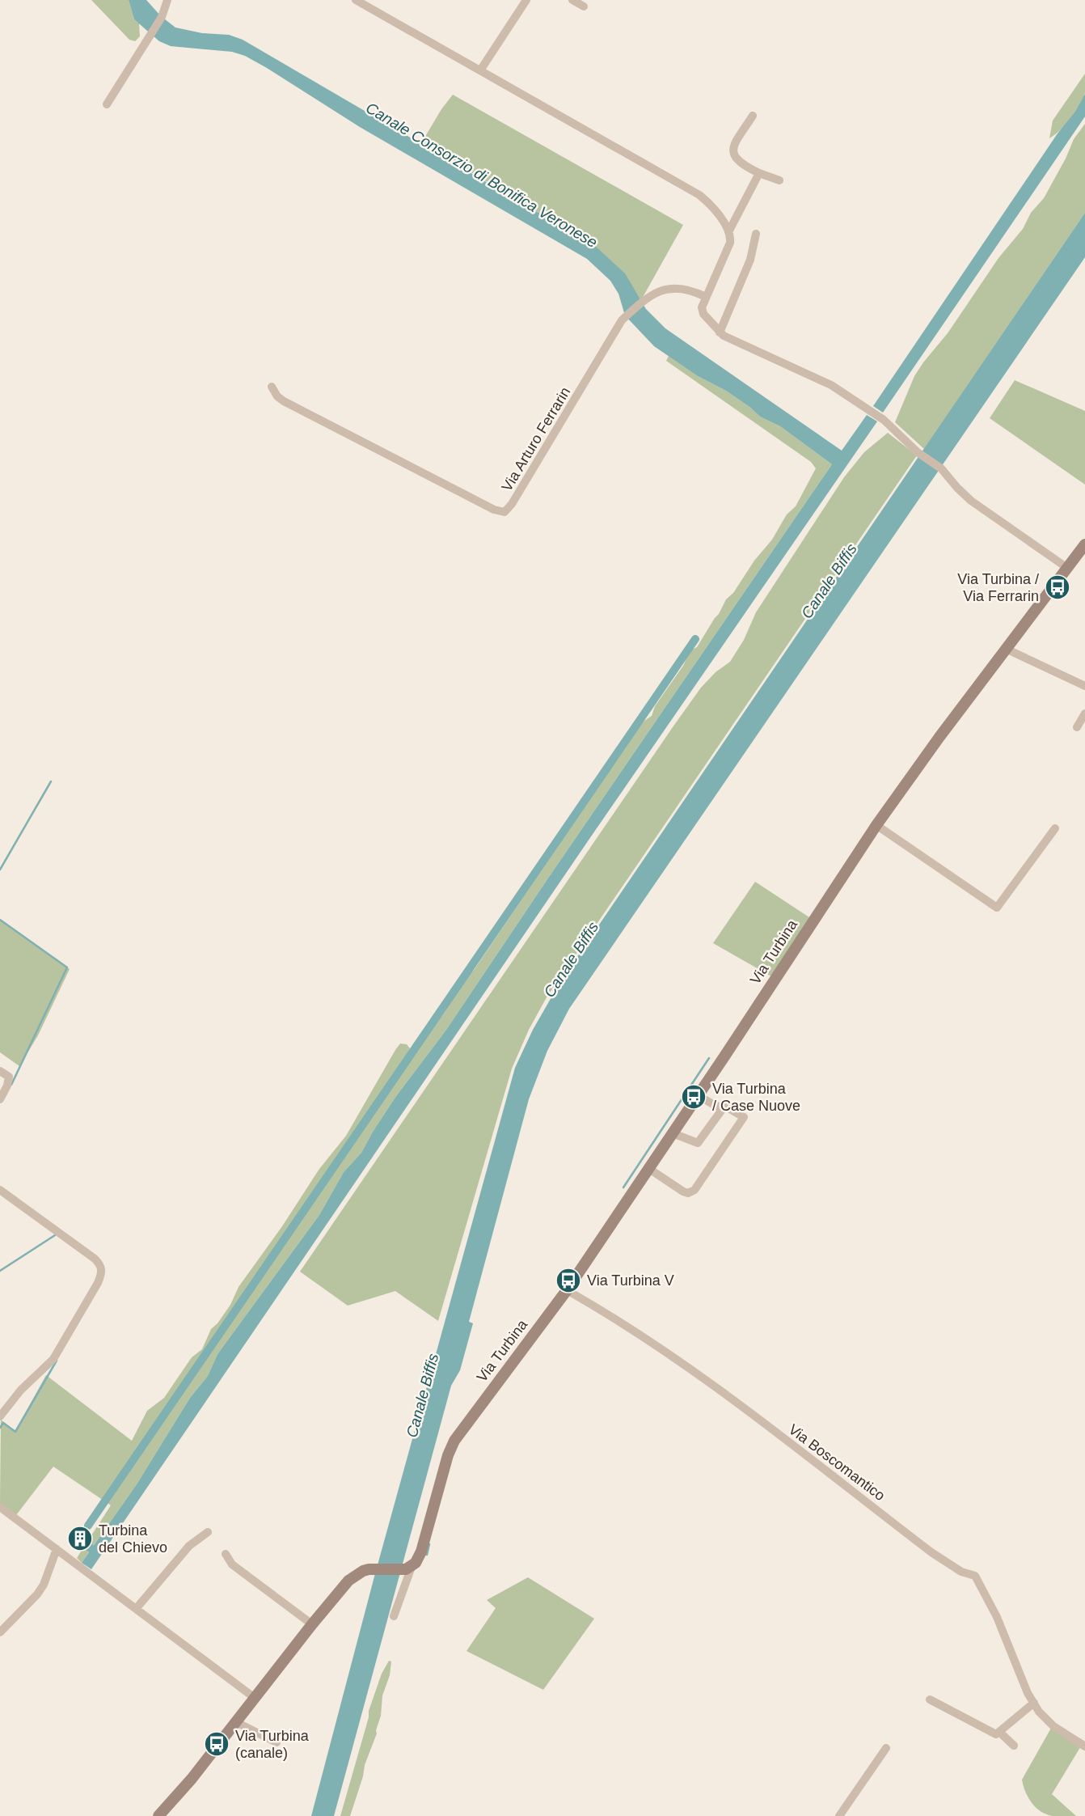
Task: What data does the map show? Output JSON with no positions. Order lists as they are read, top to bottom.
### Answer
{
  "streets": {
    "street": ["Via Arturo Ferrarin", "Via Turbina", "Via Boscomantico"]
  },
  "crossings": [
    ["Via Turbina", "Via Boscomantico"]
  ],
  "water": ["Canale Consorzio di Bonifica Veronese", "Canale Biffis"],
  "places": {
    "bus stop": [
      "Via Turbina / Via Ferrarin",
      "Via Turbina / Case Nuove",
      "Via Turbina V",
      "Via Turbina (canale)"
    ],
    "building": ["Turbina del Chievo"]
  }
}
